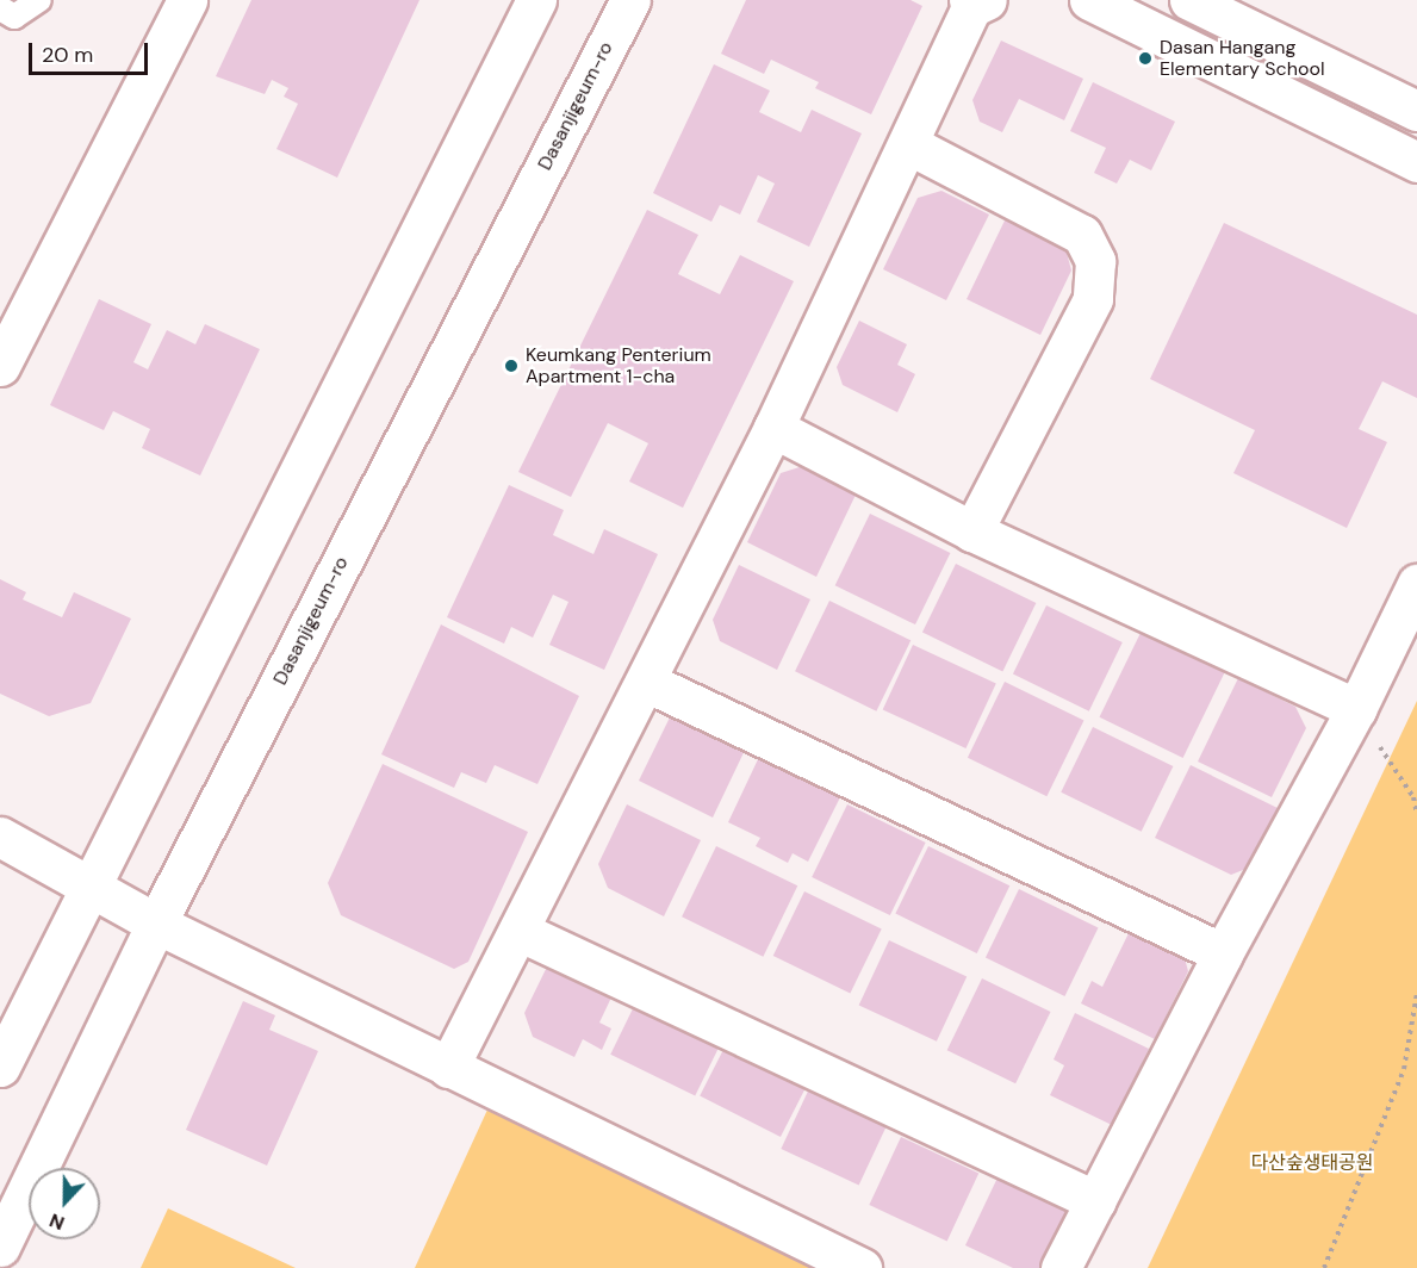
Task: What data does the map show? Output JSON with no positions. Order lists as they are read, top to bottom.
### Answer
{
  "streets": {
    "street": ["Dasanjigeum-ro"]
  },
  "parks": ["다산숲생태공원"],
  "places": ["Dasan Hangang Elementary School", "Keumkang Penterium Apartment 1-cha"],
  "scale_bar": "20 m",
  "north": "bottom"
}
